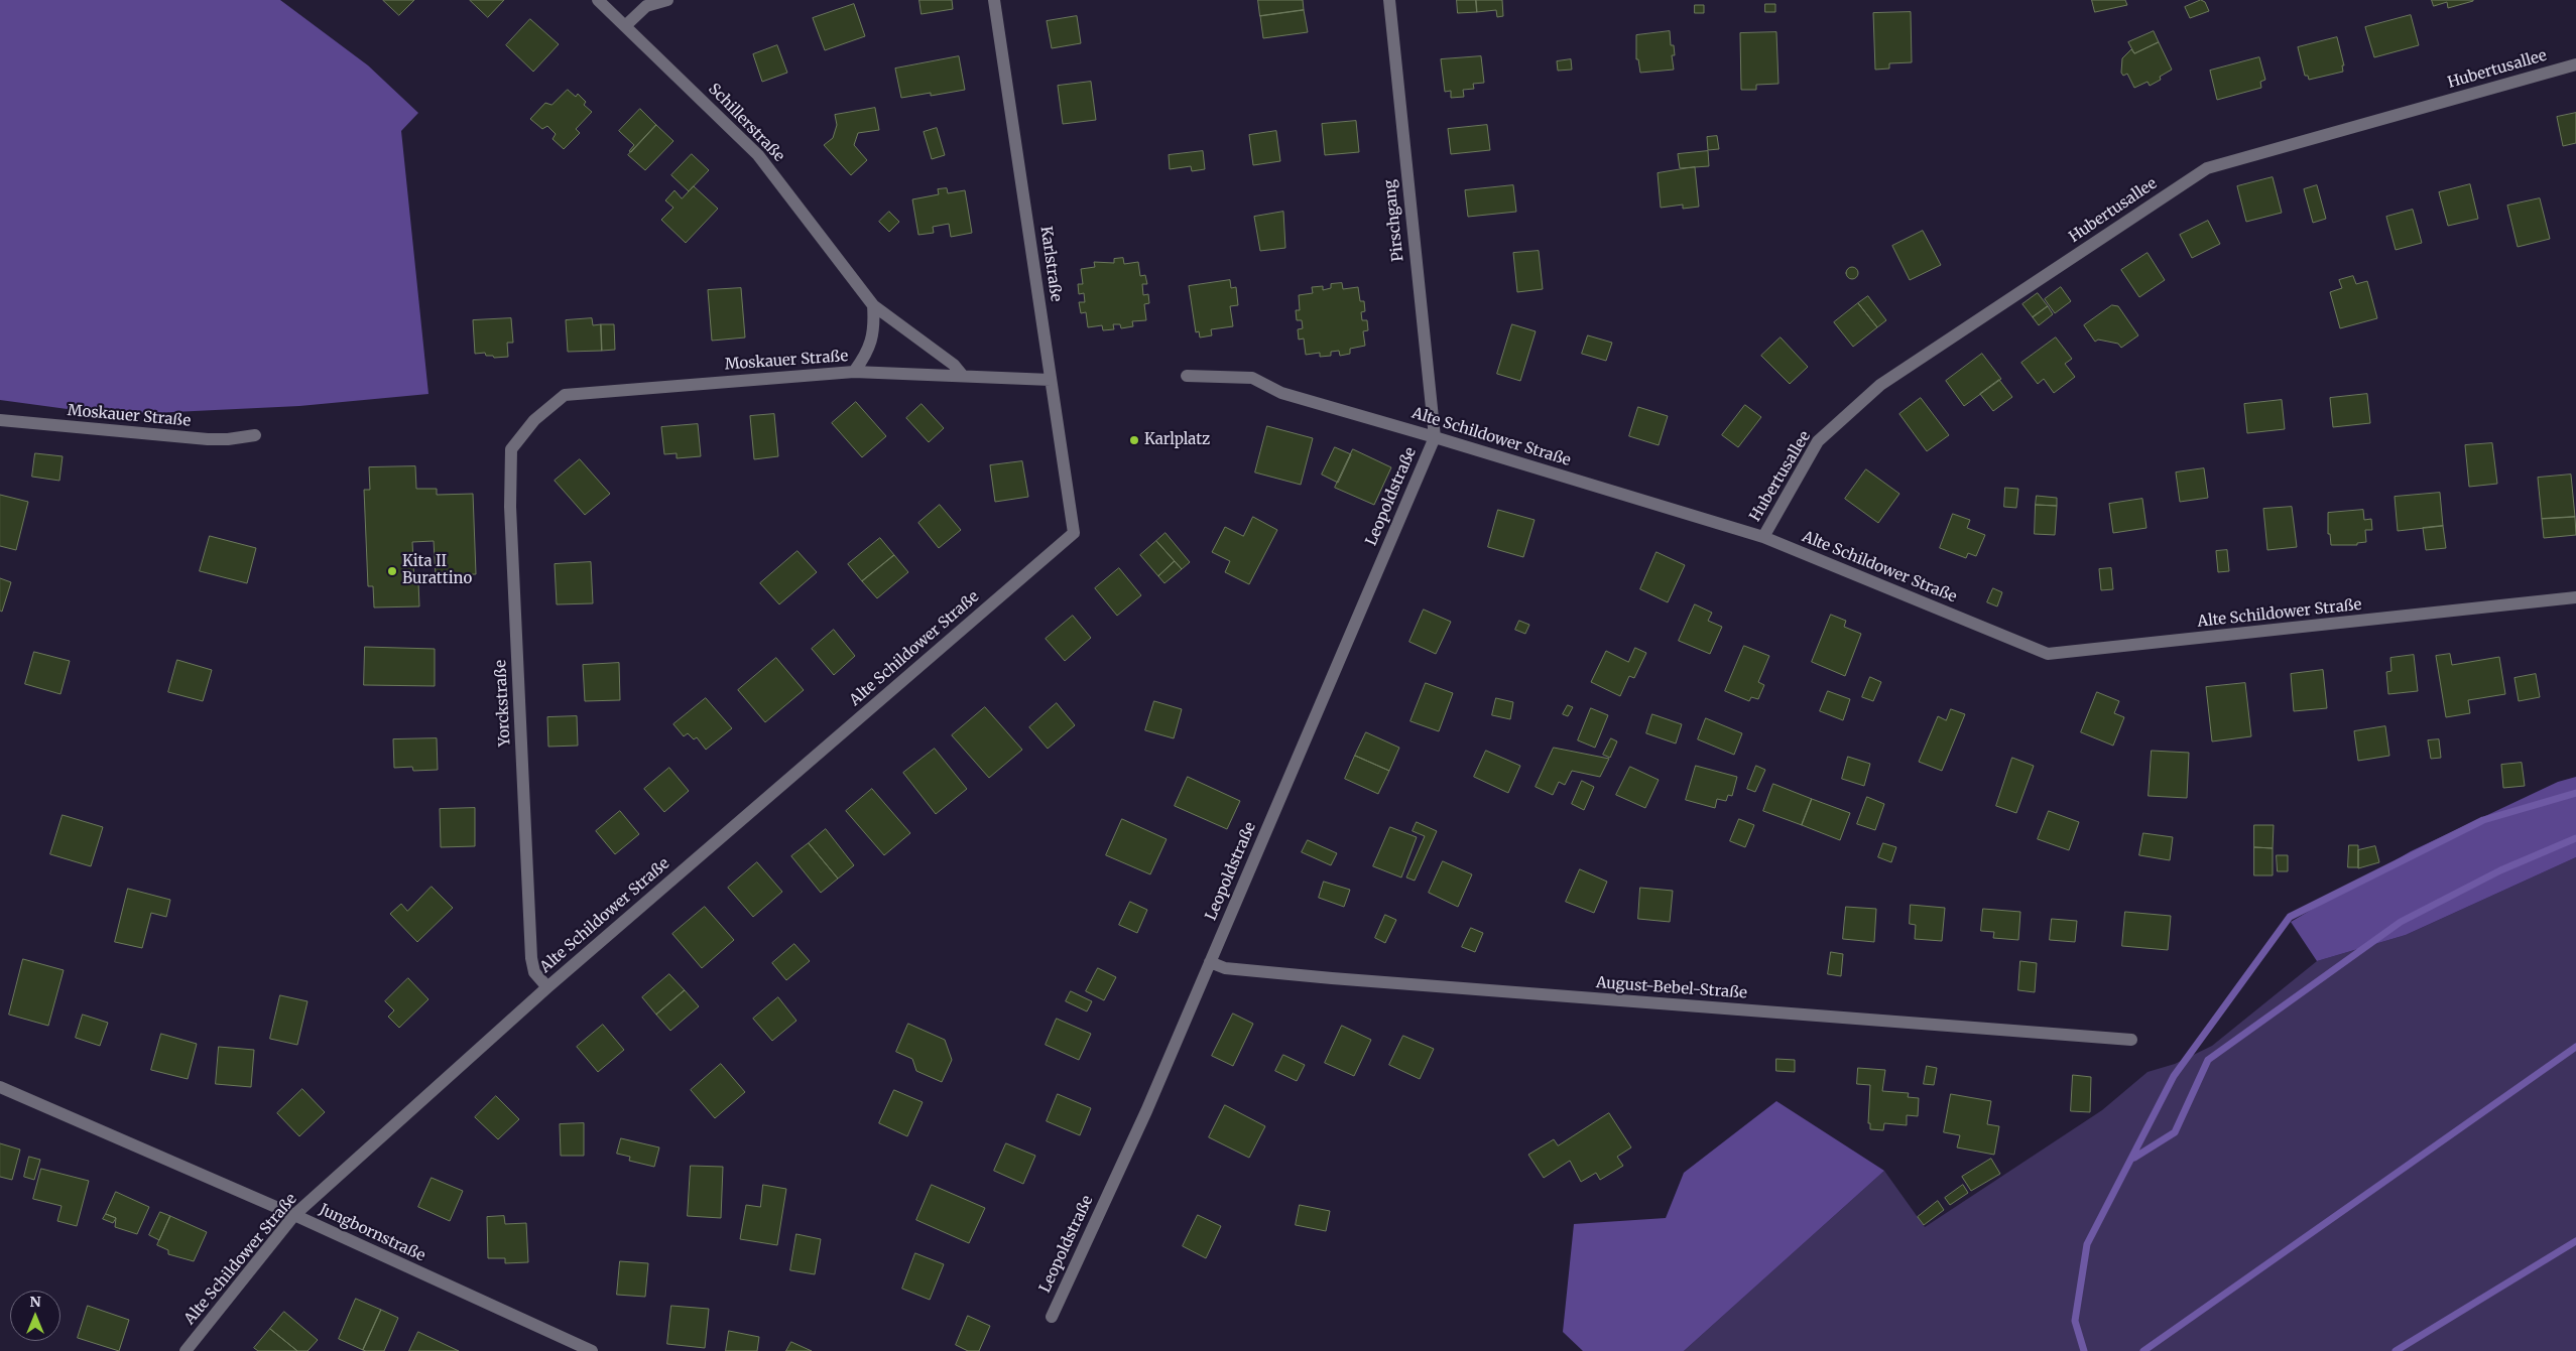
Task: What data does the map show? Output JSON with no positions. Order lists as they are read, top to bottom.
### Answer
{
  "streets": {
    "street": [
      "Hubertusallee",
      "Schillerstraße",
      "Pirschgang",
      "Karlstraße",
      "Moskauer Straße",
      "Alte Schildower Straße",
      "Leopoldstraße",
      "Yorckstraße",
      "August-Bebel-Straße",
      "Jungbornstraße"
    ]
  },
  "crossings": [
    ["Hubertusallee", "Alte Schildower Straße"],
    ["Schillerstraße", "Moskauer Straße"],
    ["Pirschgang", "Alte Schildower Straße"],
    ["Pirschgang", "Leopoldstraße"],
    ["Karlstraße", "Moskauer Straße"],
    ["Karlstraße", "Alte Schildower Straße"],
    ["Moskauer Straße", "Yorckstraße"],
    ["Alte Schildower Straße", "Leopoldstraße"],
    ["Alte Schildower Straße", "Yorckstraße"],
    ["Alte Schildower Straße", "Jungbornstraße"],
    ["Leopoldstraße", "August-Bebel-Straße"]
  ],
  "places": ["Karlplatz", "Kita II Burattino"],
  "north": "top"
}
